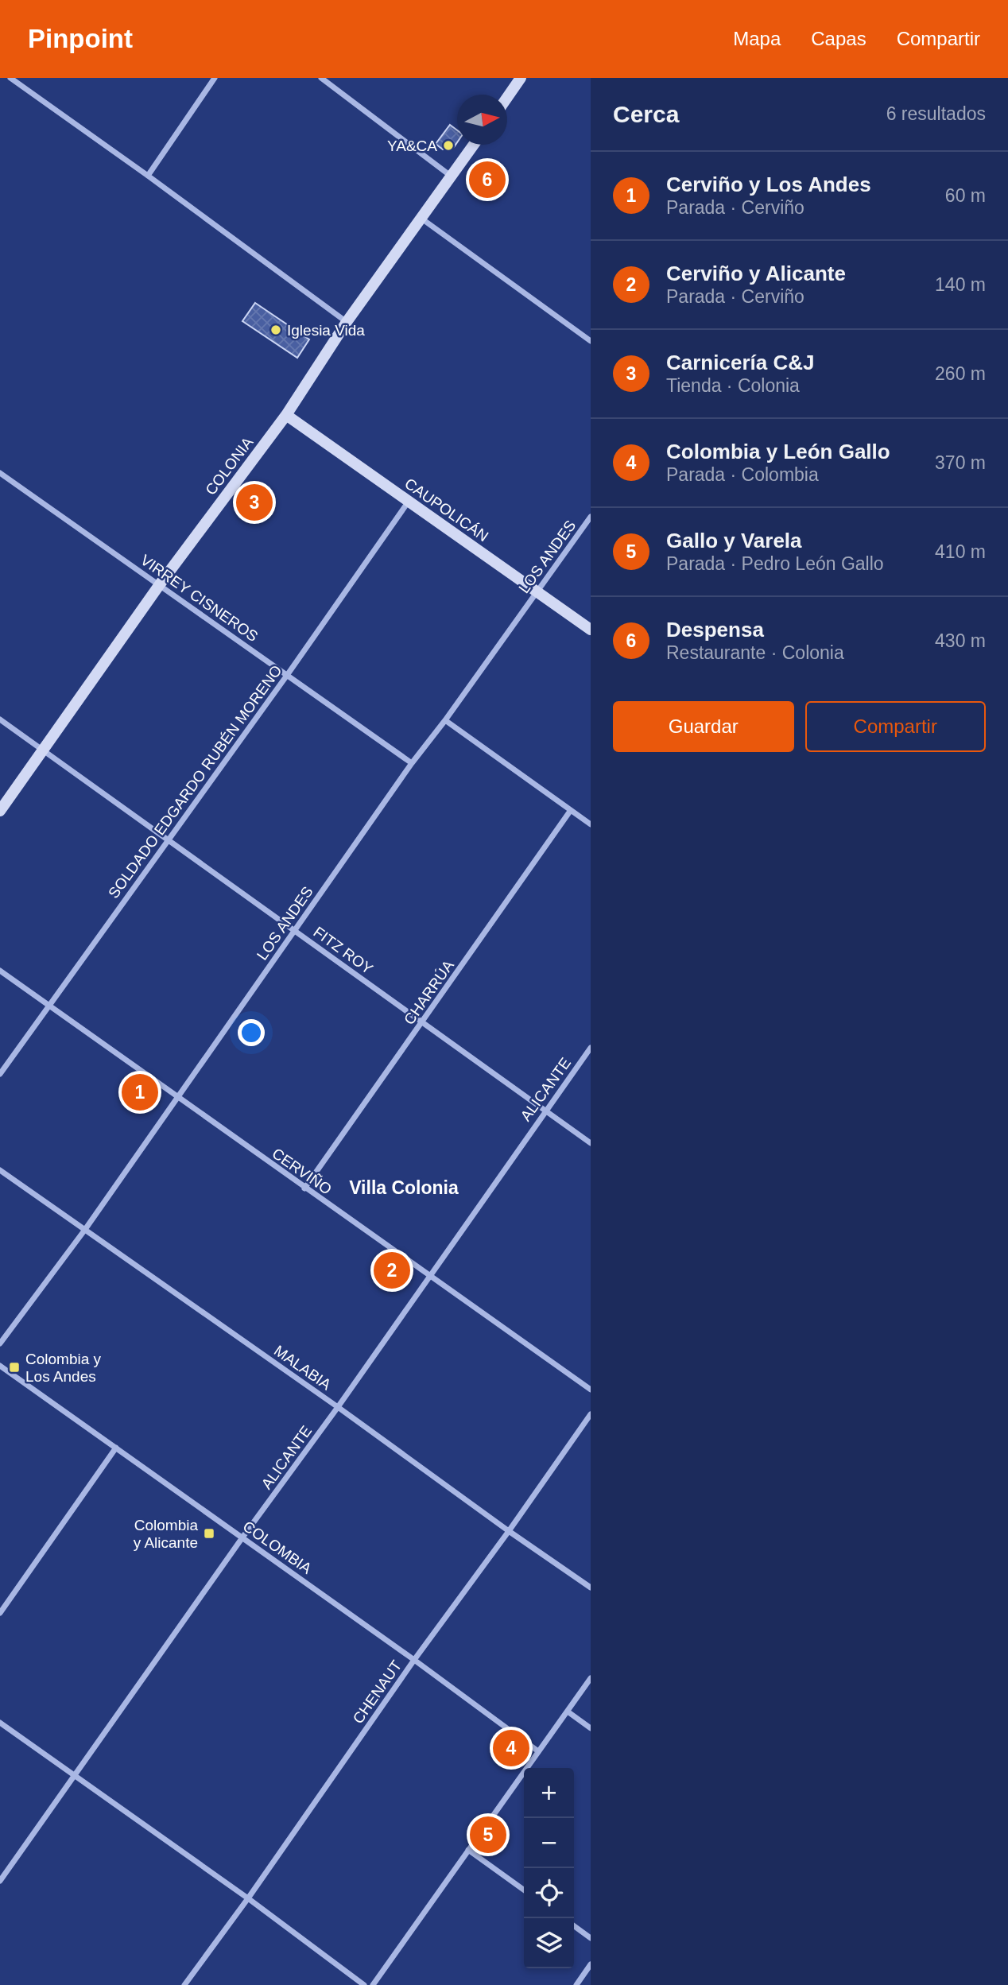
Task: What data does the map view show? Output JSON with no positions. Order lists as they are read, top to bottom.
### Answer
{
  "streets": {
    "street": [
      "COLONIA",
      "CAUPOLICÁN",
      "LOS ANDES",
      "VIRREY CISNEROS",
      "SOLDADO EDGARDO RUBÉN MORENO",
      "FITZ ROY",
      "CHARRÚA",
      "ALICANTE",
      "CERVIÑO",
      "MALABIA",
      "COLOMBIA",
      "CHENAUT"
    ]
  },
  "crossings": [
    ["COLONIA", "CAUPOLICÁN"],
    ["COLONIA", "VIRREY CISNEROS"],
    ["COLONIA", "FITZ ROY"],
    ["CAUPOLICÁN", "LOS ANDES"],
    ["CAUPOLICÁN", "SOLDADO EDGARDO RUBÉN MORENO"],
    ["LOS ANDES", "VIRREY CISNEROS"],
    ["LOS ANDES", "FITZ ROY"],
    ["LOS ANDES", "CERVIÑO"],
    ["LOS ANDES", "MALABIA"],
    ["VIRREY CISNEROS", "SOLDADO EDGARDO RUBÉN MORENO"],
    ["SOLDADO EDGARDO RUBÉN MORENO", "FITZ ROY"],
    ["SOLDADO EDGARDO RUBÉN MORENO", "CERVIÑO"],
    ["FITZ ROY", "CHARRÚA"],
    ["FITZ ROY", "ALICANTE"],
    ["CHARRÚA", "CERVIÑO"],
    ["ALICANTE", "CERVIÑO"],
    ["ALICANTE", "MALABIA"],
    ["ALICANTE", "COLOMBIA"],
    ["MALABIA", "CHENAUT"],
    ["COLOMBIA", "CHENAUT"]
  ],
  "districts": ["Villa Colonia"],
  "places": {
    "other": ["YA&CA", "Iglesia Vida"],
    "transit": ["Colombia y Los Andes", "Colombia y Alicante"]
  },
  "north": "right",
  "page": {
    "header": "Pinpoint",
    "nav": ["Mapa", "Capas", "Compartir"],
    "heading": ["Cerca", "6 resultados"],
    "list": [
      {
        "mark": "1",
        "name": "Cerviño y Los Andes",
        "note": "Parada · Cerviño",
        "value": "60 m"
      },
      {
        "mark": "2",
        "name": "Cerviño y Alicante",
        "note": "Parada · Cerviño",
        "value": "140 m"
      },
      {
        "mark": "3",
        "name": "Carnicería C&J",
        "note": "Tienda · Colonia",
        "value": "260 m"
      },
      {
        "mark": "4",
        "name": "Colombia y León Gallo",
        "note": "Parada · Colombia",
        "value": "370 m"
      },
      {
        "mark": "5",
        "name": "Gallo y Varela",
        "note": "Parada · Pedro León Gallo",
        "value": "410 m"
      },
      {
        "mark": "6",
        "name": "Despensa",
        "note": "Restaurante · Colonia",
        "value": "430 m"
      }
    ],
    "pins": [
      "6",
      "3",
      "1",
      "2",
      "4",
      "5"
    ],
    "buttons": ["Guardar", "Compartir"],
    "map_buttons": ["+", "−"]
  }
}
